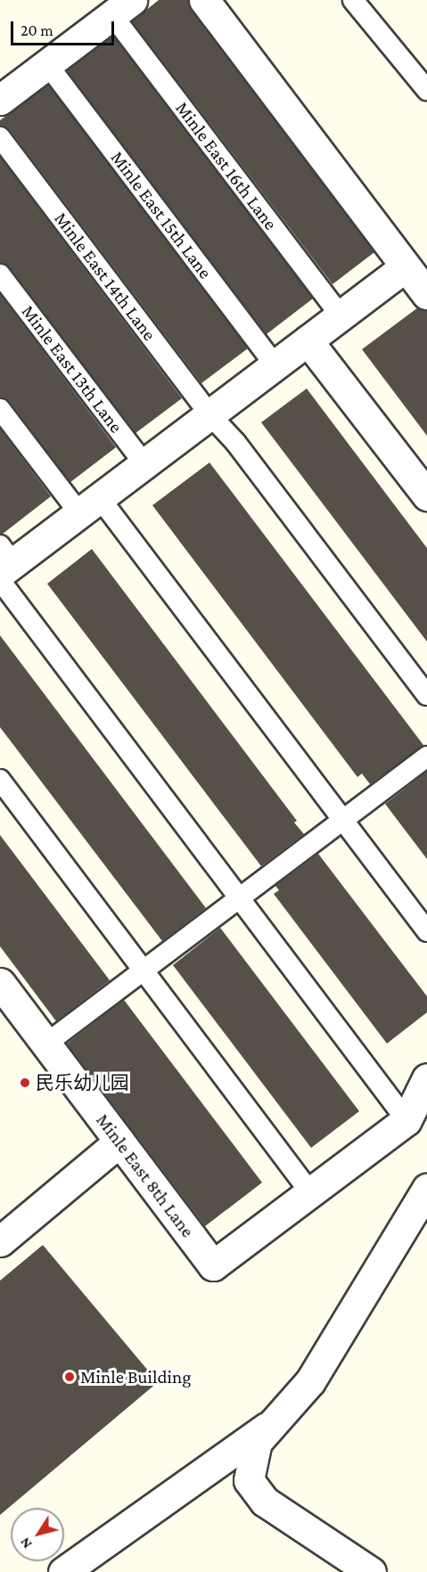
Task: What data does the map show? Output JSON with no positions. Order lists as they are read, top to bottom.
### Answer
{
  "streets": {
    "street": ["Minle East 8th Lane"],
    "lane": [
      "Minle East 16th Lane",
      "Minle East 15th Lane",
      "Minle East 14th Lane",
      "Minle East 13th Lane"
    ]
  },
  "places": ["民乐幼儿园", "Minle Building"],
  "scale_bar": "20 m",
  "north": "bottom left"
}
